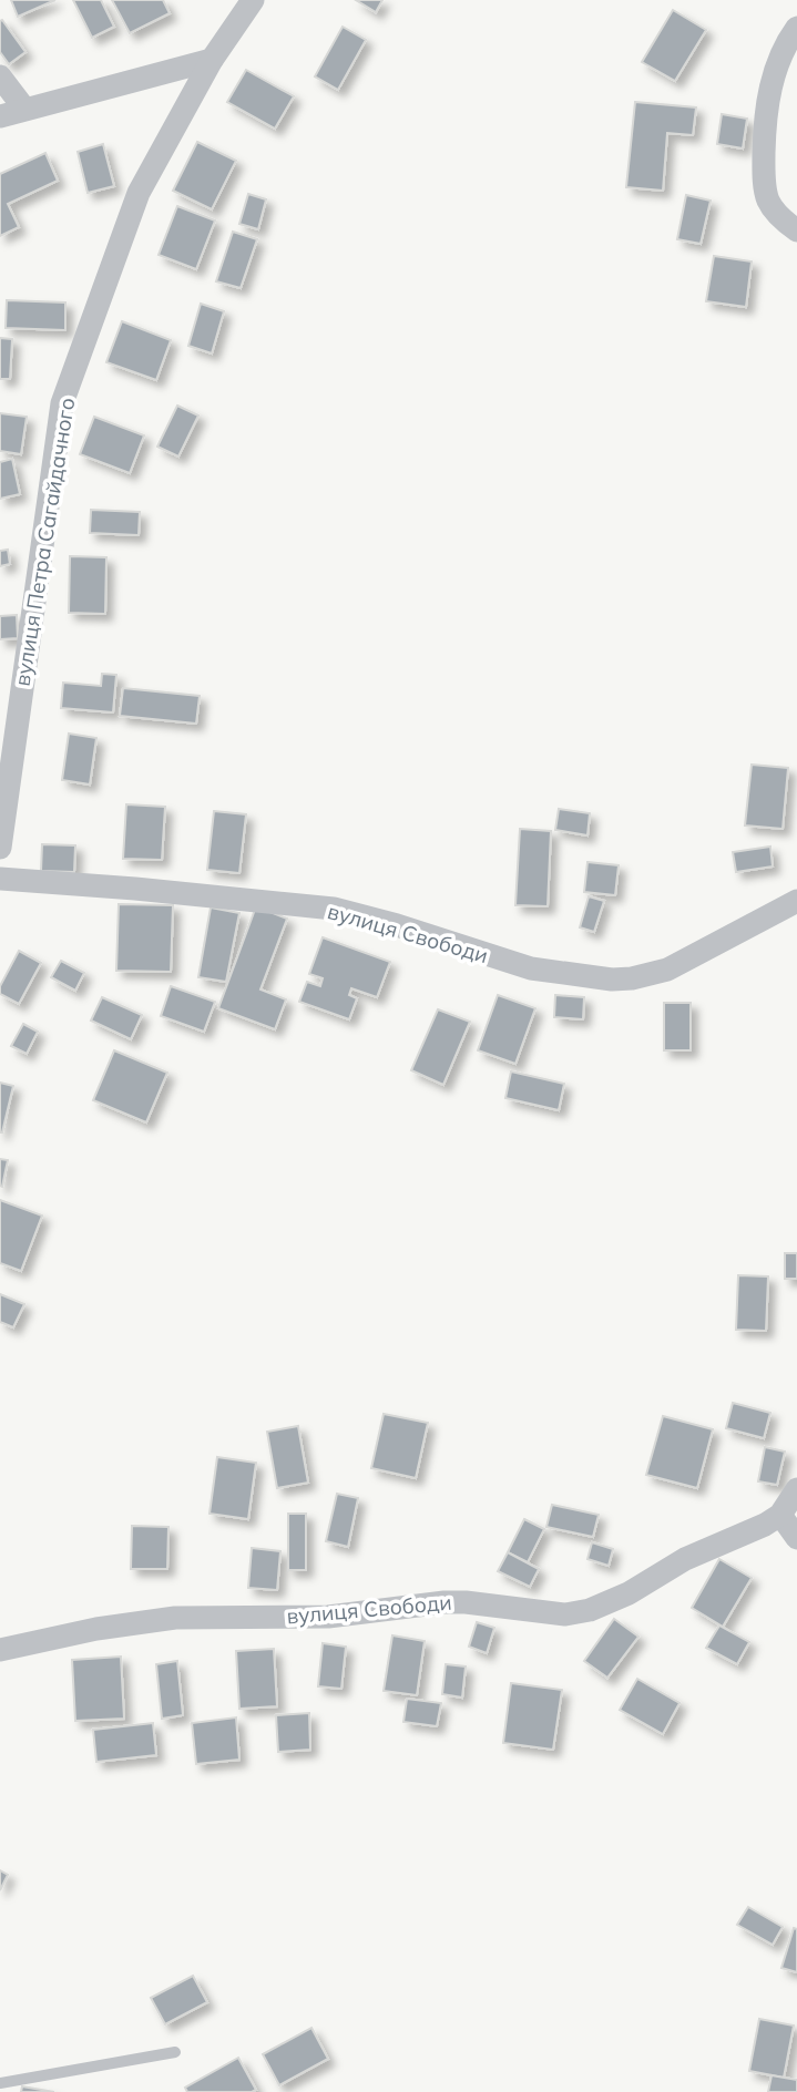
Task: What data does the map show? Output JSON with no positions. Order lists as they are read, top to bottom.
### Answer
{
  "streets": {
    "street": ["вулиця Петра Сагайдачного", "вулиця Свободи"]
  }
}
